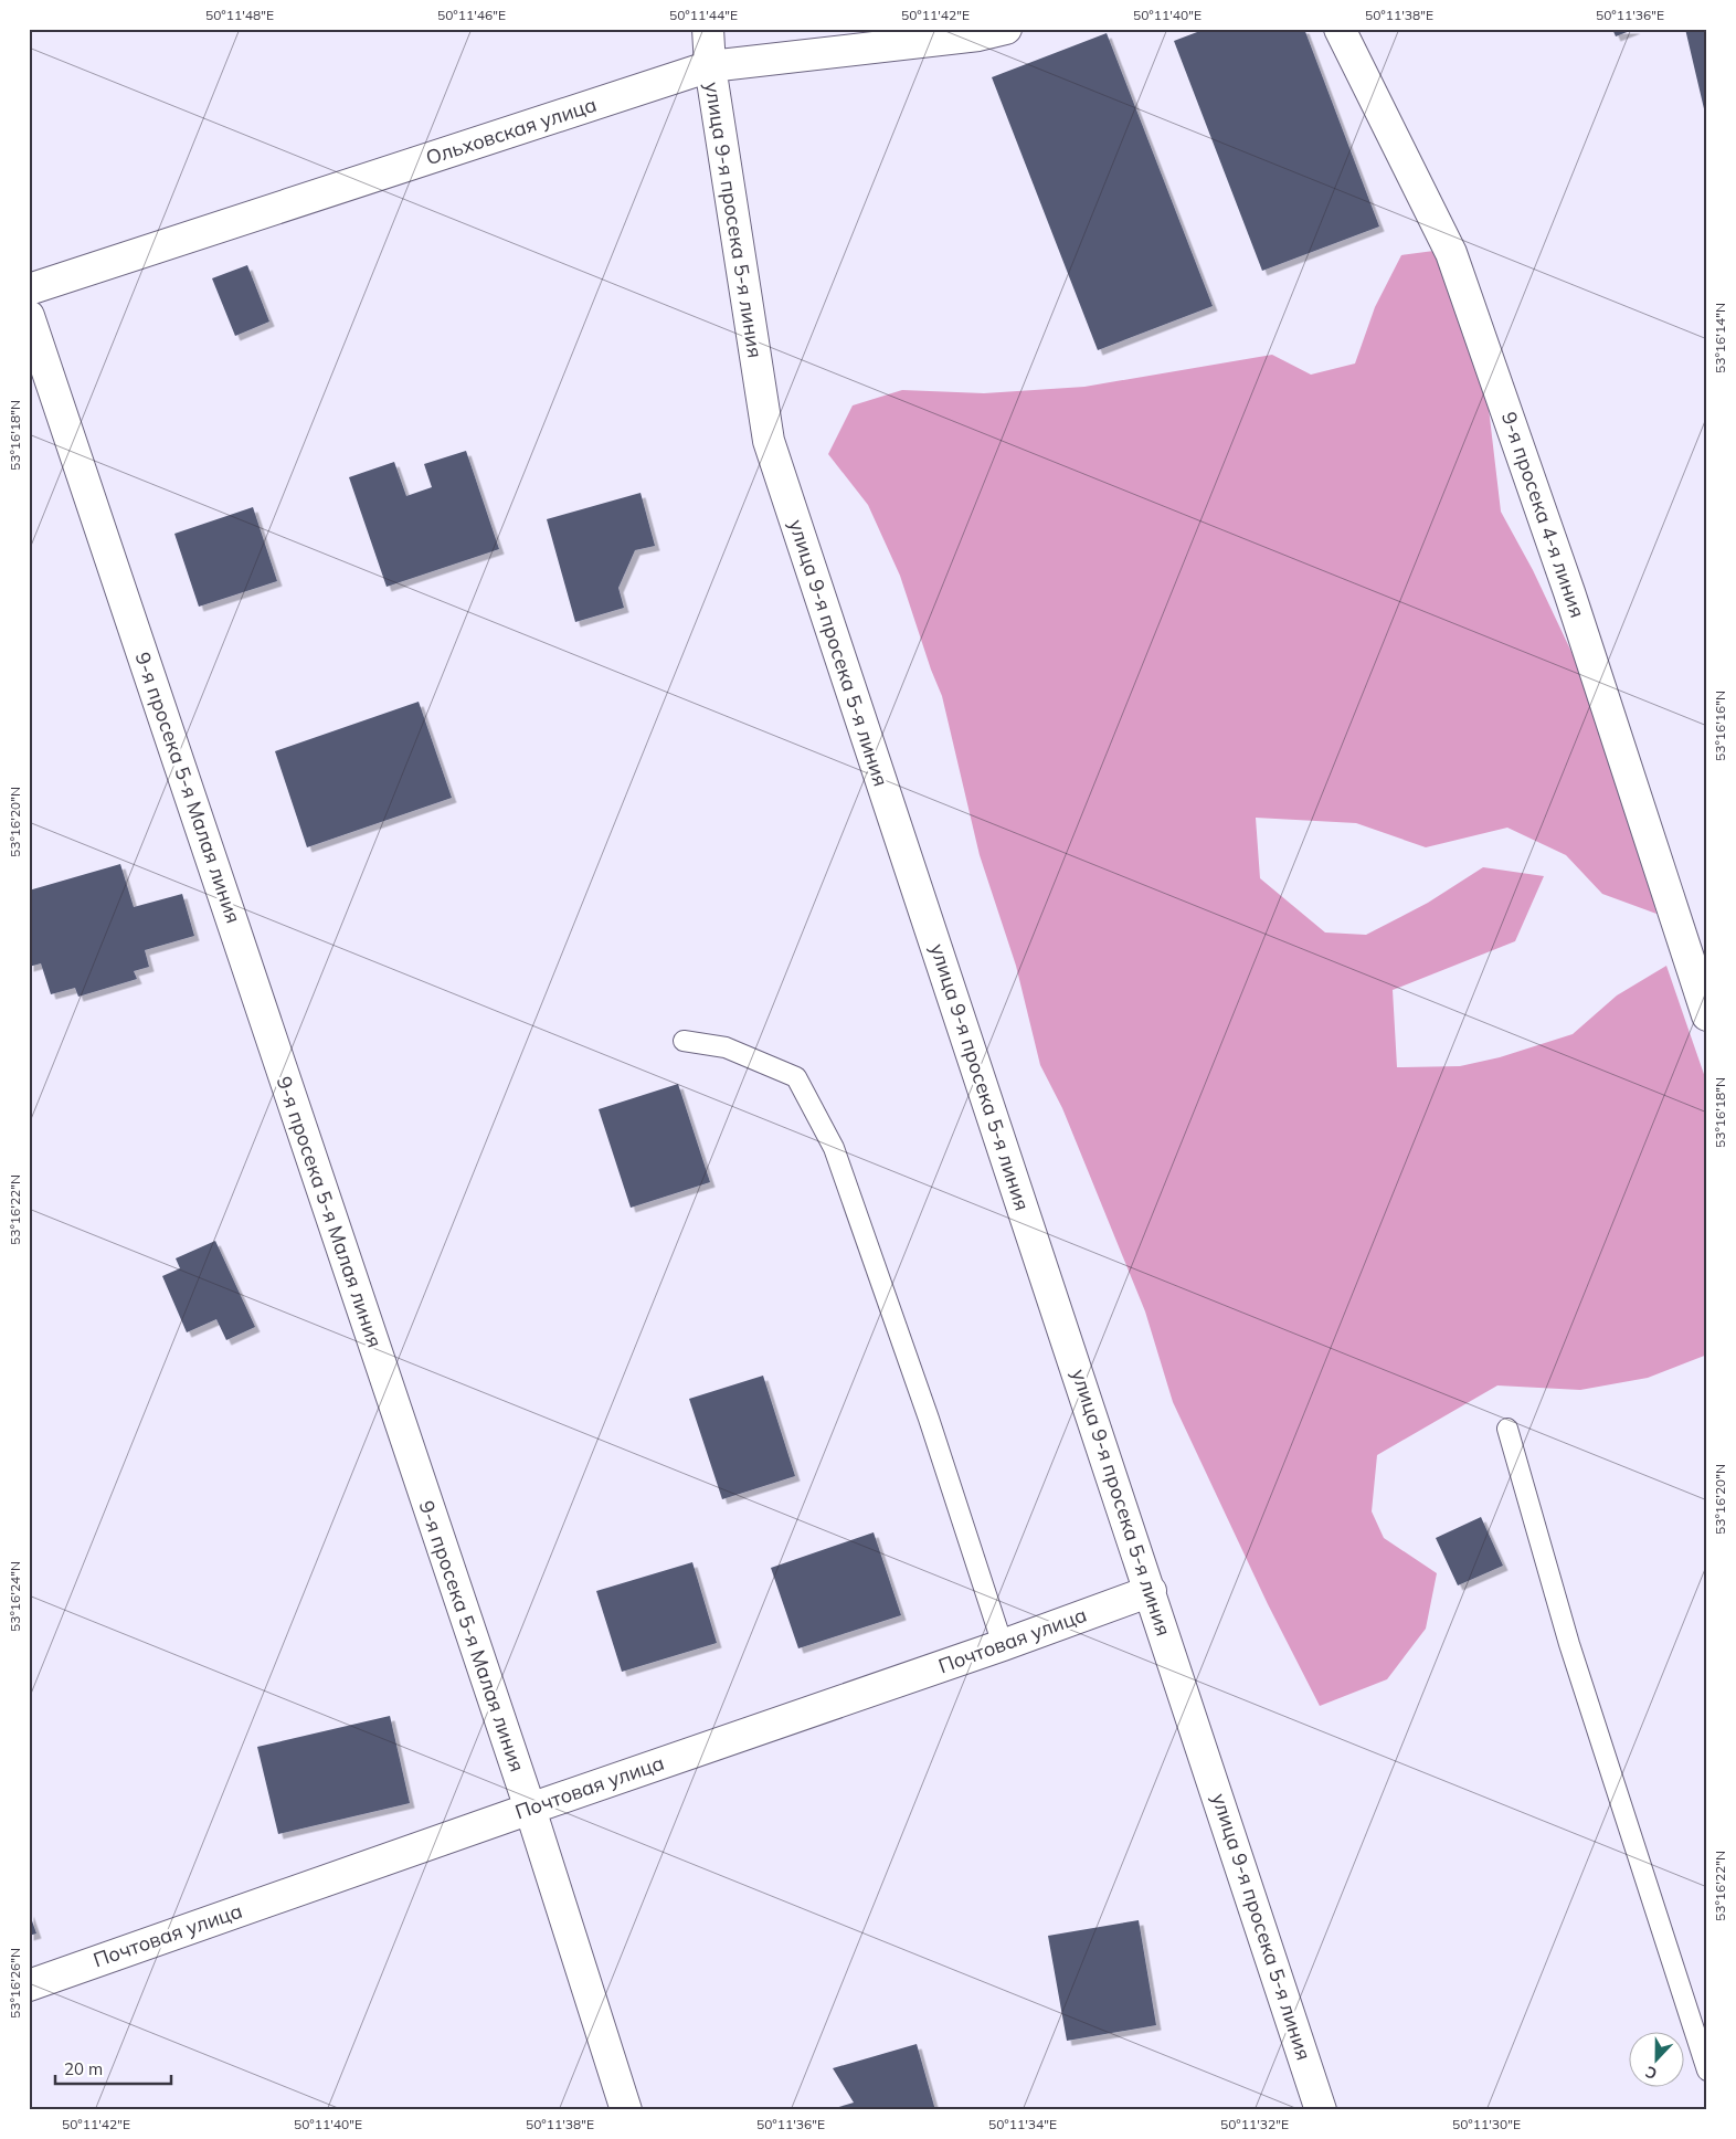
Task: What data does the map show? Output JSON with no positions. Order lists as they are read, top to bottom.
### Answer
{
  "streets": {
    "street": [
      "Ольховская улица",
      "улица 9-я просека 5-я линия",
      "9-я просека 4-я линия",
      "9-я просека 5-я Малая линия",
      "Почтовая улица"
    ]
  },
  "crossings": [
    ["Ольховская улица", "улица 9-я просека 5-я линия"],
    ["улица 9-я просека 5-я линия", "Почтовая улица"],
    ["9-я просека 5-я Малая линия", "Почтовая улица"]
  ],
  "scale_bar": "20 m",
  "north": "bottom",
  "coordinates": [
    "50°11'48\"E",
    "50°11'46\"E",
    "50°11'44\"E",
    "50°11'42\"E",
    "50°11'40\"E",
    "50°11'38\"E",
    "50°11'36\"E",
    "53°16'14\"N",
    "53°16'18\"N",
    "53°16'16\"N",
    "53°16'20\"N",
    "53°16'22\"N",
    "53°16'24\"N",
    "53°16'26\"N",
    "50°11'34\"E",
    "50°11'32\"E",
    "50°11'30\"E"
  ]
}
